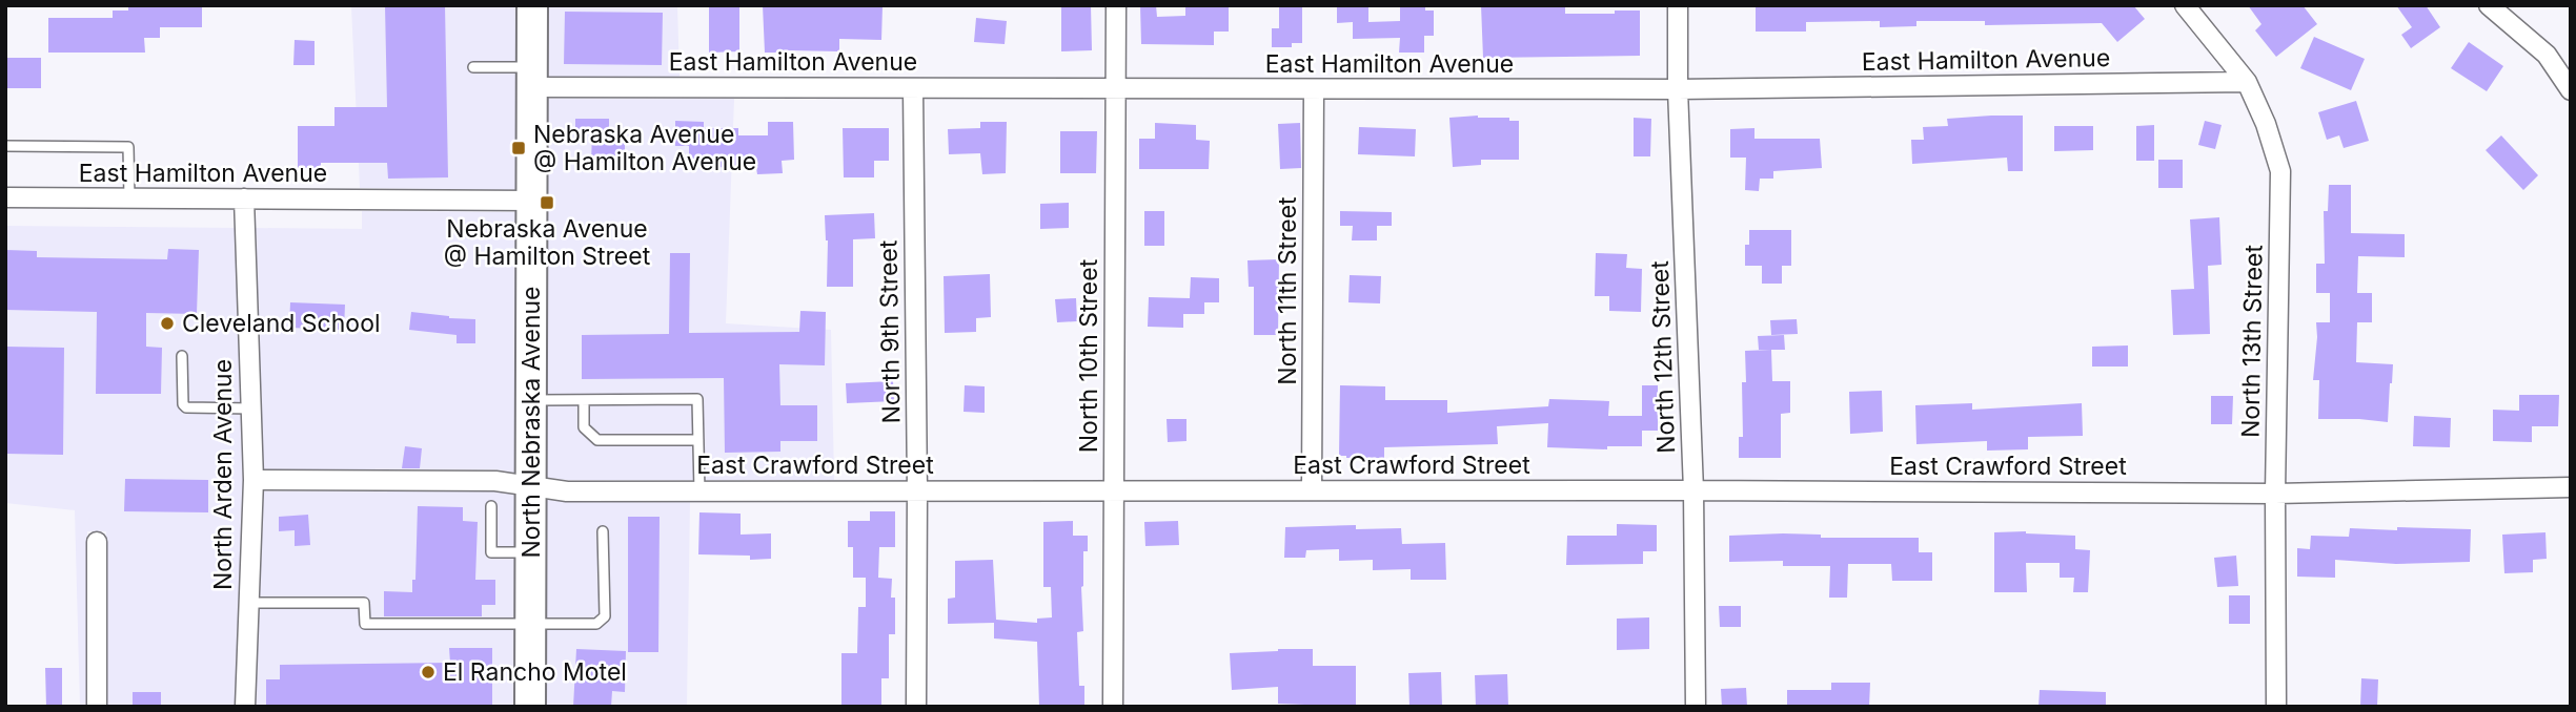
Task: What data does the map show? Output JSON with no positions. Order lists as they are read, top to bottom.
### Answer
{
  "streets": {
    "main road": ["North Nebraska Avenue"],
    "street": [
      "East Hamilton Avenue",
      "North 11th Street",
      "North 9th Street",
      "North 13th Street",
      "North 10th Street",
      "North 12th Street",
      "East Crawford Street",
      "North Arden Avenue"
    ]
  },
  "crossings": [
    ["East Hamilton Avenue", "North 11th Street"],
    ["East Hamilton Avenue", "North 9th Street"],
    ["East Hamilton Avenue", "North 13th Street"],
    ["East Hamilton Avenue", "North 10th Street"],
    ["East Hamilton Avenue", "North 12th Street"],
    ["East Hamilton Avenue", "North Nebraska Avenue"],
    ["East Hamilton Avenue", "North Arden Avenue"],
    ["North 11th Street", "East Crawford Street"],
    ["North 9th Street", "East Crawford Street"],
    ["North 13th Street", "East Crawford Street"],
    ["North 10th Street", "East Crawford Street"],
    ["North 12th Street", "East Crawford Street"],
    ["North Nebraska Avenue", "East Crawford Street"],
    ["East Crawford Street", "North Arden Avenue"]
  ],
  "places": {
    "transit": ["Nebraska Avenue @ Hamilton Avenue", "Nebraska Avenue @ Hamilton Street"],
    "other": ["Cleveland School", "El Rancho Motel"]
  }
}
